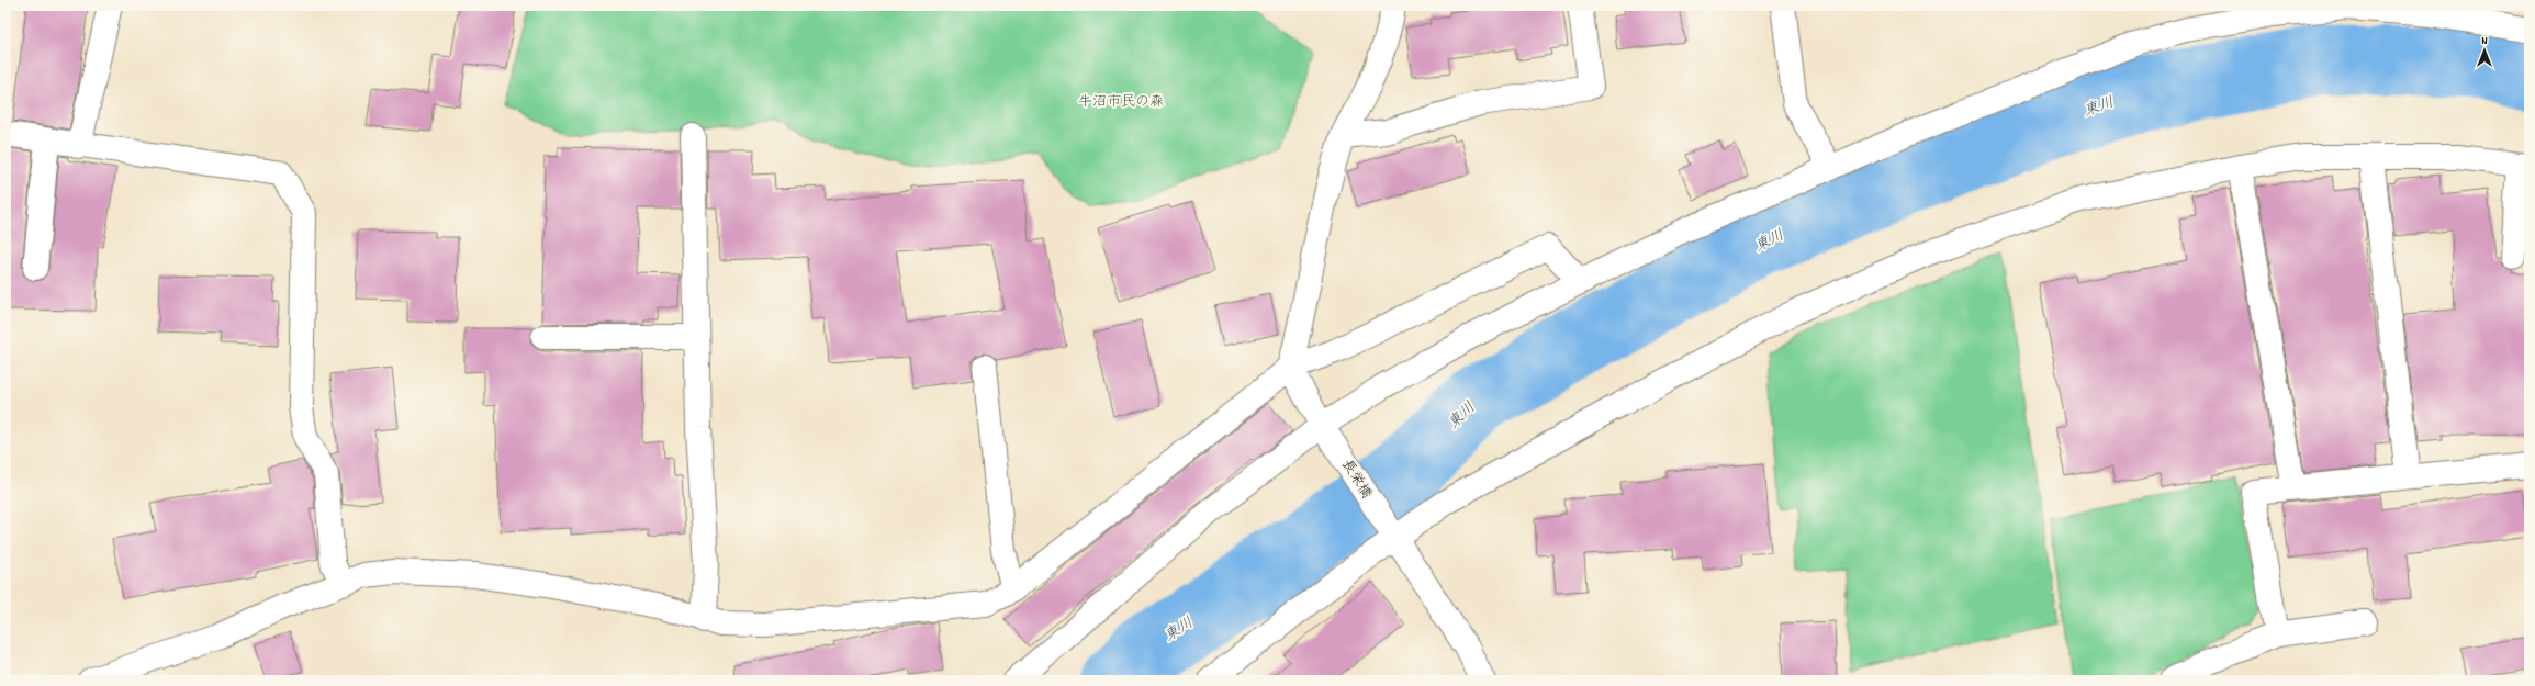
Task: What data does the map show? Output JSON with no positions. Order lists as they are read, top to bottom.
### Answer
{
  "streets": {
    "street": ["長栄橋"]
  },
  "water": ["東川"],
  "parks": ["牛沼市民の森"],
  "north": "top"
}
